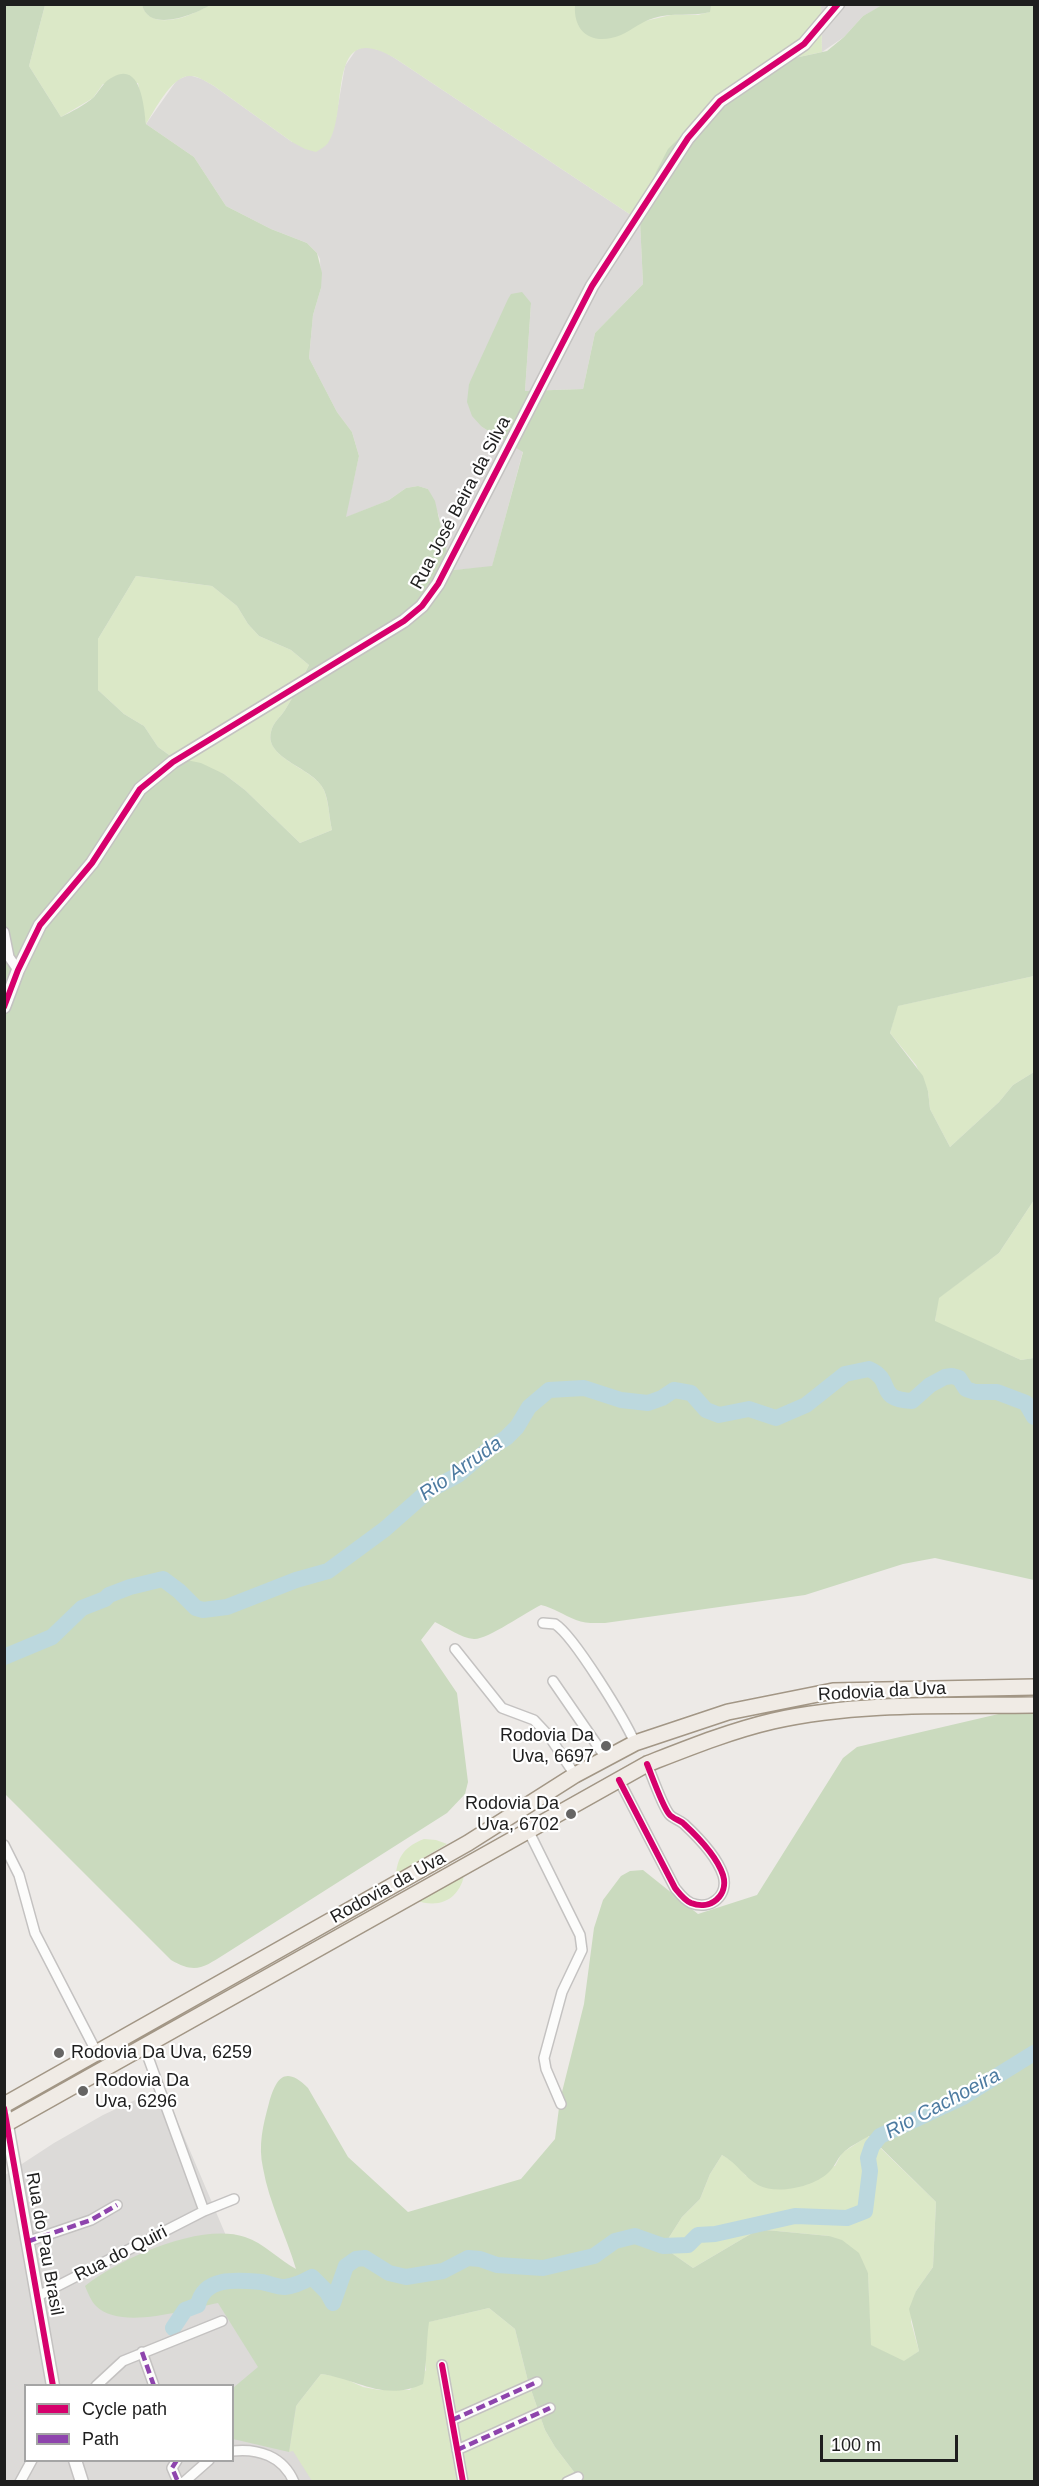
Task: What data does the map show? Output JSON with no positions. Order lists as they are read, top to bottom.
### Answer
{
  "streets": {
    "main road": ["Rodovia da Uva"],
    "street": ["Rua José Beira da Silva", "Rua do Pau Brasil", "Rua do Quiri"]
  },
  "crossings": [
    ["Rodovia da Uva", "Rua do Pau Brasil"],
    ["Rua do Pau Brasil", "Rua do Quiri"]
  ],
  "water": ["Rio Arruda", "Rio Cachoeira"],
  "places": [
    "Rodovia Da Uva, 6697",
    "Rodovia Da Uva, 6702",
    "Rodovia Da Uva, 6259",
    "Rodovia Da Uva, 6296"
  ],
  "legend": ["Cycle path", "Path"],
  "scale_bar": "100 m"
}
